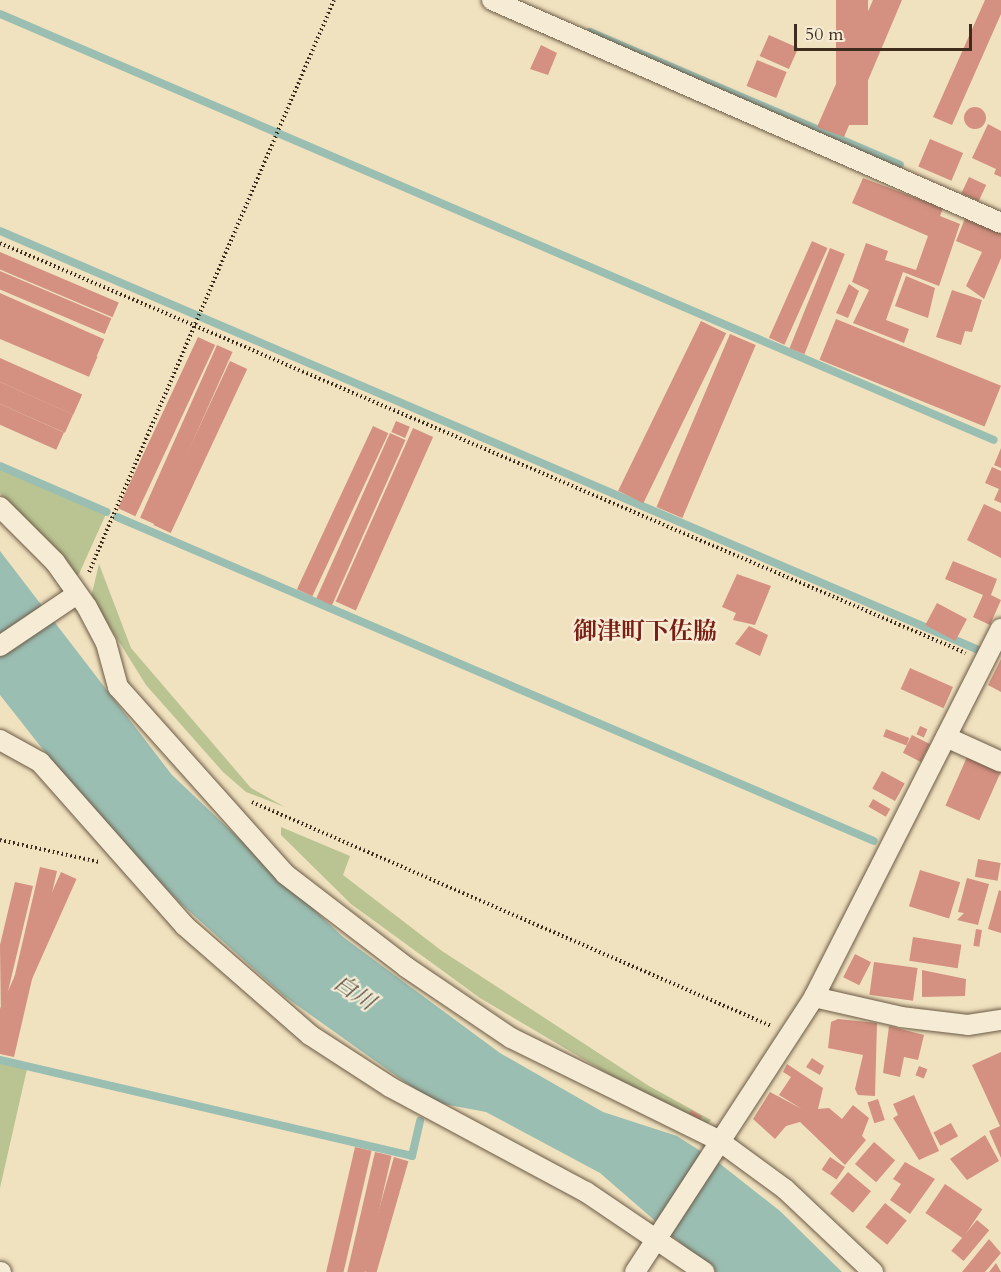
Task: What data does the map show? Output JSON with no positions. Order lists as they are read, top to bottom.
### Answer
{
  "districts": ["御津町下佐脇"],
  "water": ["白川"],
  "scale_bar": "50 m"
}
